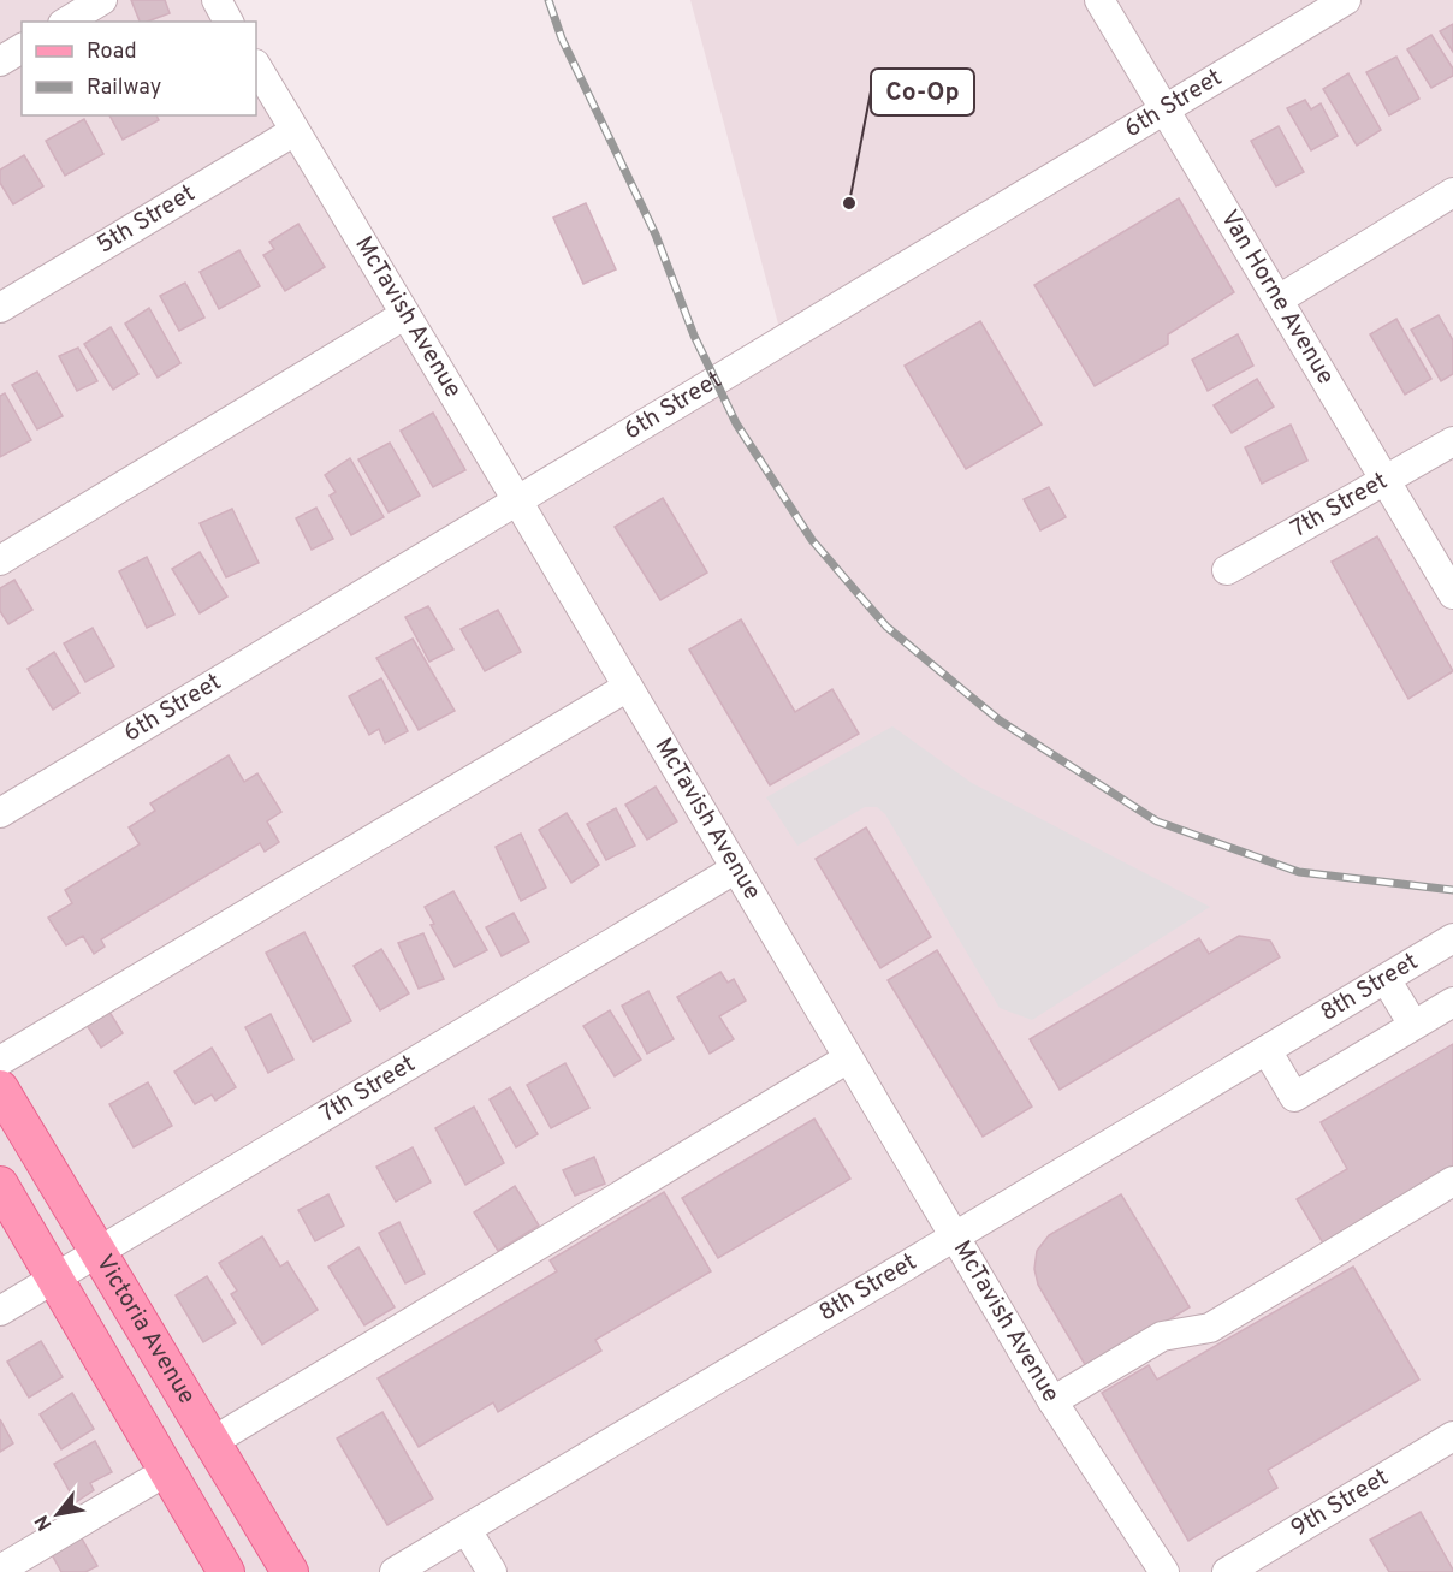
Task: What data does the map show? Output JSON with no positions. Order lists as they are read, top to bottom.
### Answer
{
  "streets": {
    "main road": ["Victoria Avenue"],
    "street": [
      "6th Street",
      "5th Street",
      "Van Horne Avenue",
      "McTavish Avenue",
      "7th Street",
      "8th Street",
      "9th Street"
    ]
  },
  "crossings": [
    ["6th Street", "Van Horne Avenue"],
    ["6th Street", "McTavish Avenue"],
    ["5th Street", "McTavish Avenue"],
    ["Van Horne Avenue", "7th Street"],
    ["McTavish Avenue", "7th Street"],
    ["McTavish Avenue", "8th Street"],
    ["7th Street", "Victoria Avenue"]
  ],
  "places": ["Co-Op"],
  "legend": ["Road", "Railway"],
  "north": "bottom left"
}
